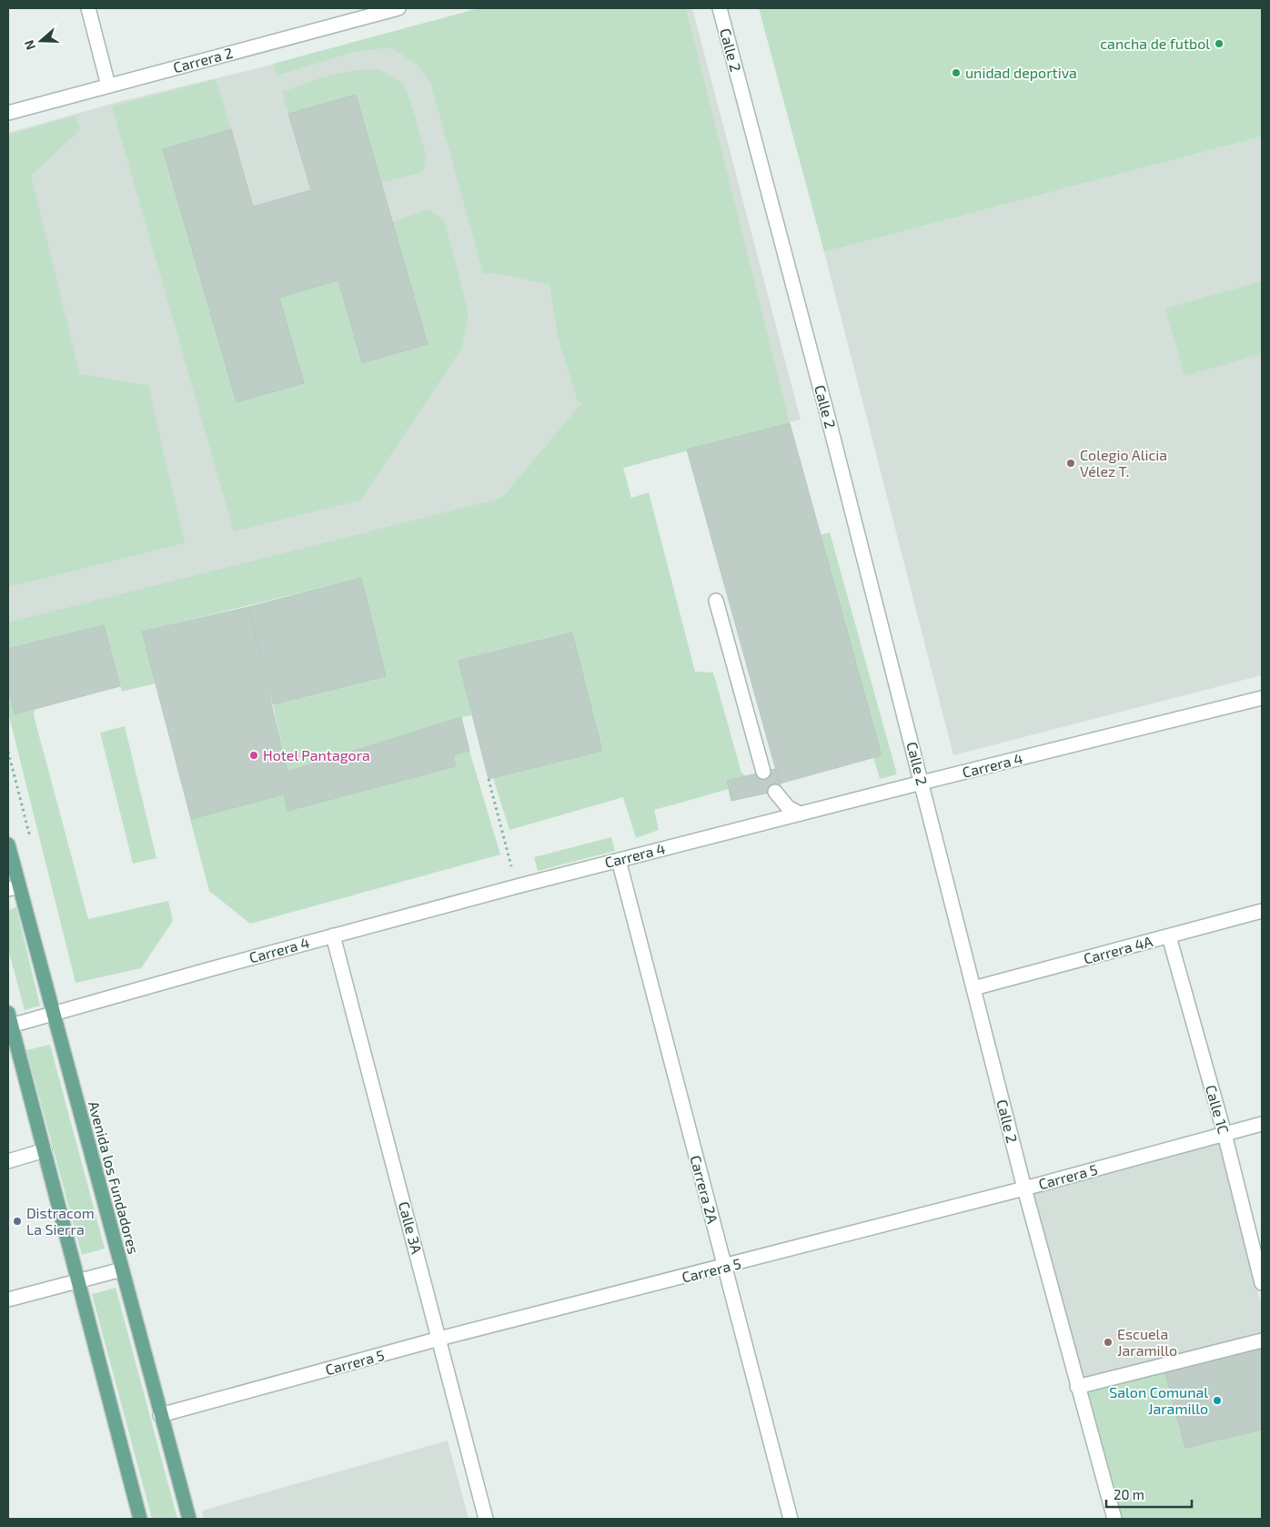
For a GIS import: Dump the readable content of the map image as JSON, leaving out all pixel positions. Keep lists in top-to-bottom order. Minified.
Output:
{"streets":{"main road":["Avenida los Fundadores"],"street":["Calle 2","Carrera 2","Carrera 4","Carrera 4A","Calle 1C","Carrera 5","Carrera 2A","Calle 3A"]},"crossings":[["Calle 2","Carrera 4"],["Calle 2","Carrera 4A"],["Calle 2","Carrera 5"],["Carrera 4","Avenida los Fundadores"],["Carrera 4","Carrera 2A"],["Carrera 4","Calle 3A"],["Carrera 4A","Calle 1C"],["Calle 1C","Carrera 5"],["Carrera 5","Avenida los Fundadores"],["Carrera 5","Carrera 2A"],["Carrera 5","Calle 3A"]],"places":["cancha de futbol","unidad deportiva","Colegio Alicia Vélez T.","Hotel Pantagora","Distracom La Sierra","Escuela Jaramillo","Salon Comunal Jaramillo"],"scale_bar":"20 m","north":"left"}
